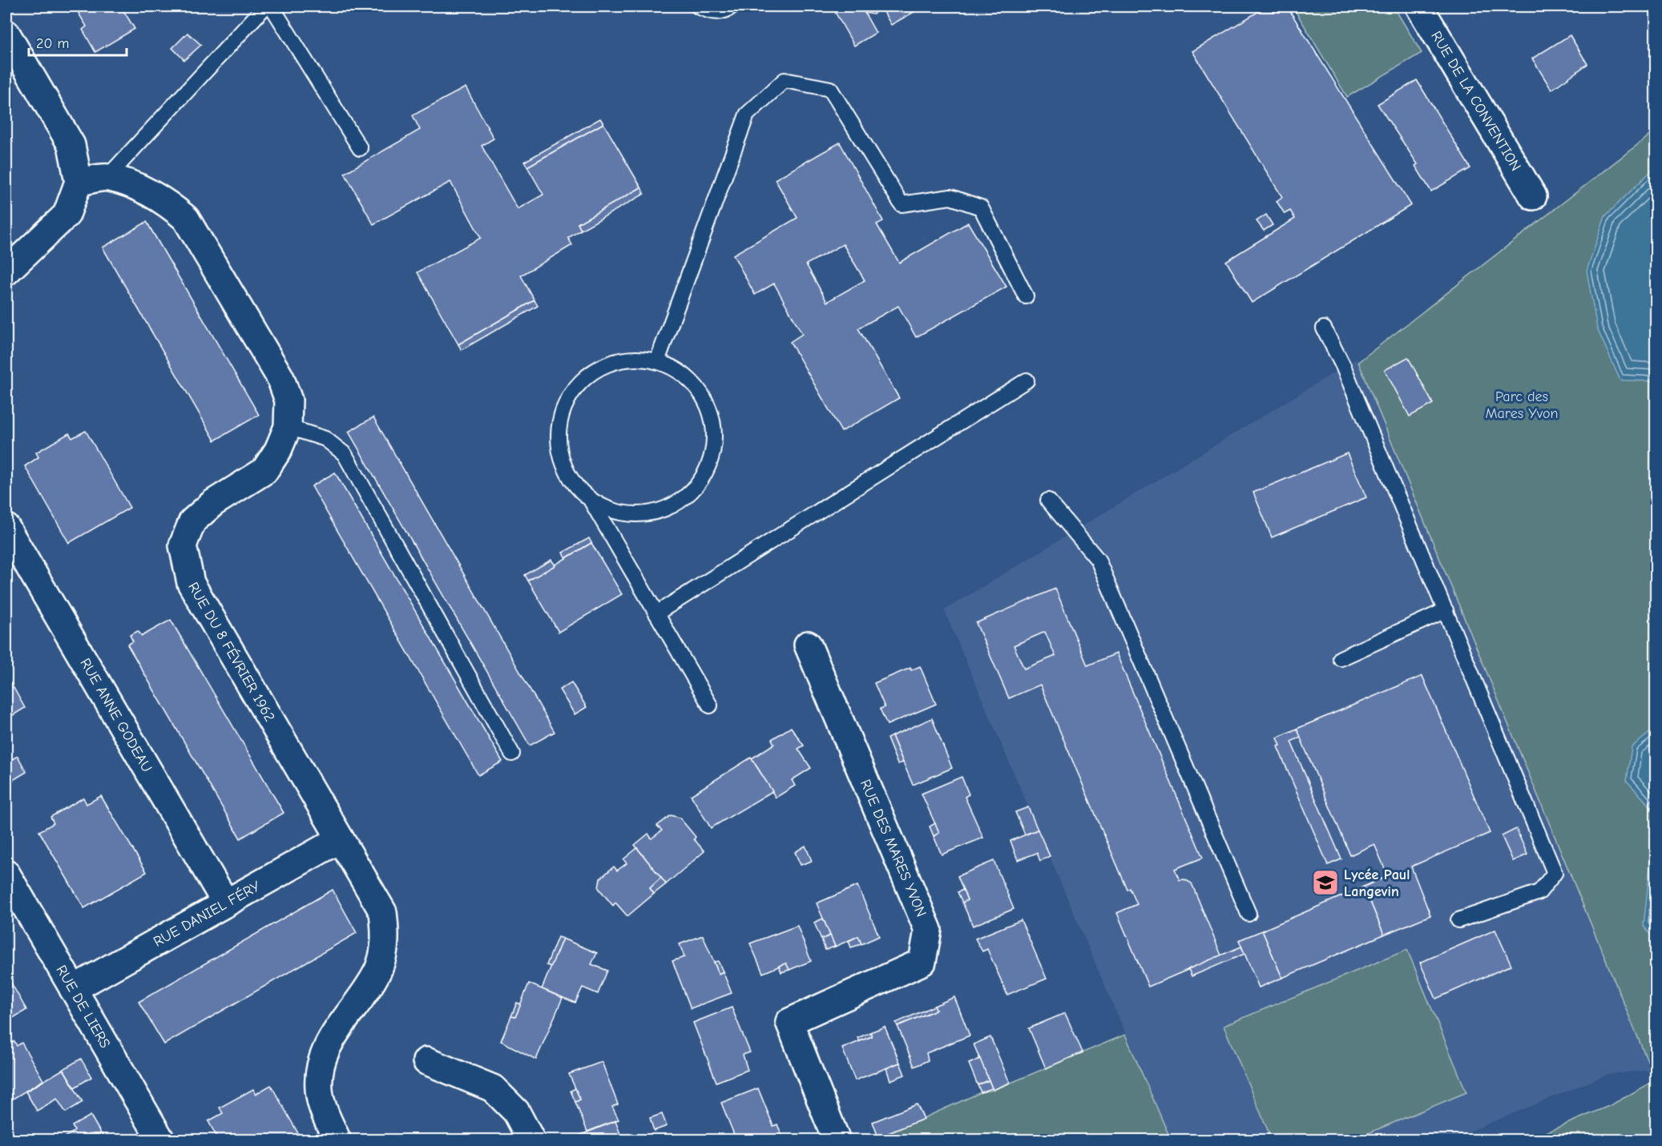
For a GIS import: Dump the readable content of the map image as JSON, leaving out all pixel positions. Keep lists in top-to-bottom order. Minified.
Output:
{"streets":{"street":["RUE DE LA CONVENTION","RUE DU 8 FÉVRIER 1962","RUE ANNE GODEAU","RUE DES MARES YVON","RUE DANIEL FÉRY","RUE DE LIERS"]},"crossings":[["RUE DU 8 FÉVRIER 1962","RUE DANIEL FÉRY"],["RUE ANNE GODEAU","RUE DANIEL FÉRY"],["RUE DANIEL FÉRY","RUE DE LIERS"]],"parks":["Parc des Mares Yvon"],"places":{"school or university":["Lycée Paul Langevin"]},"scale_bar":"20 m"}
